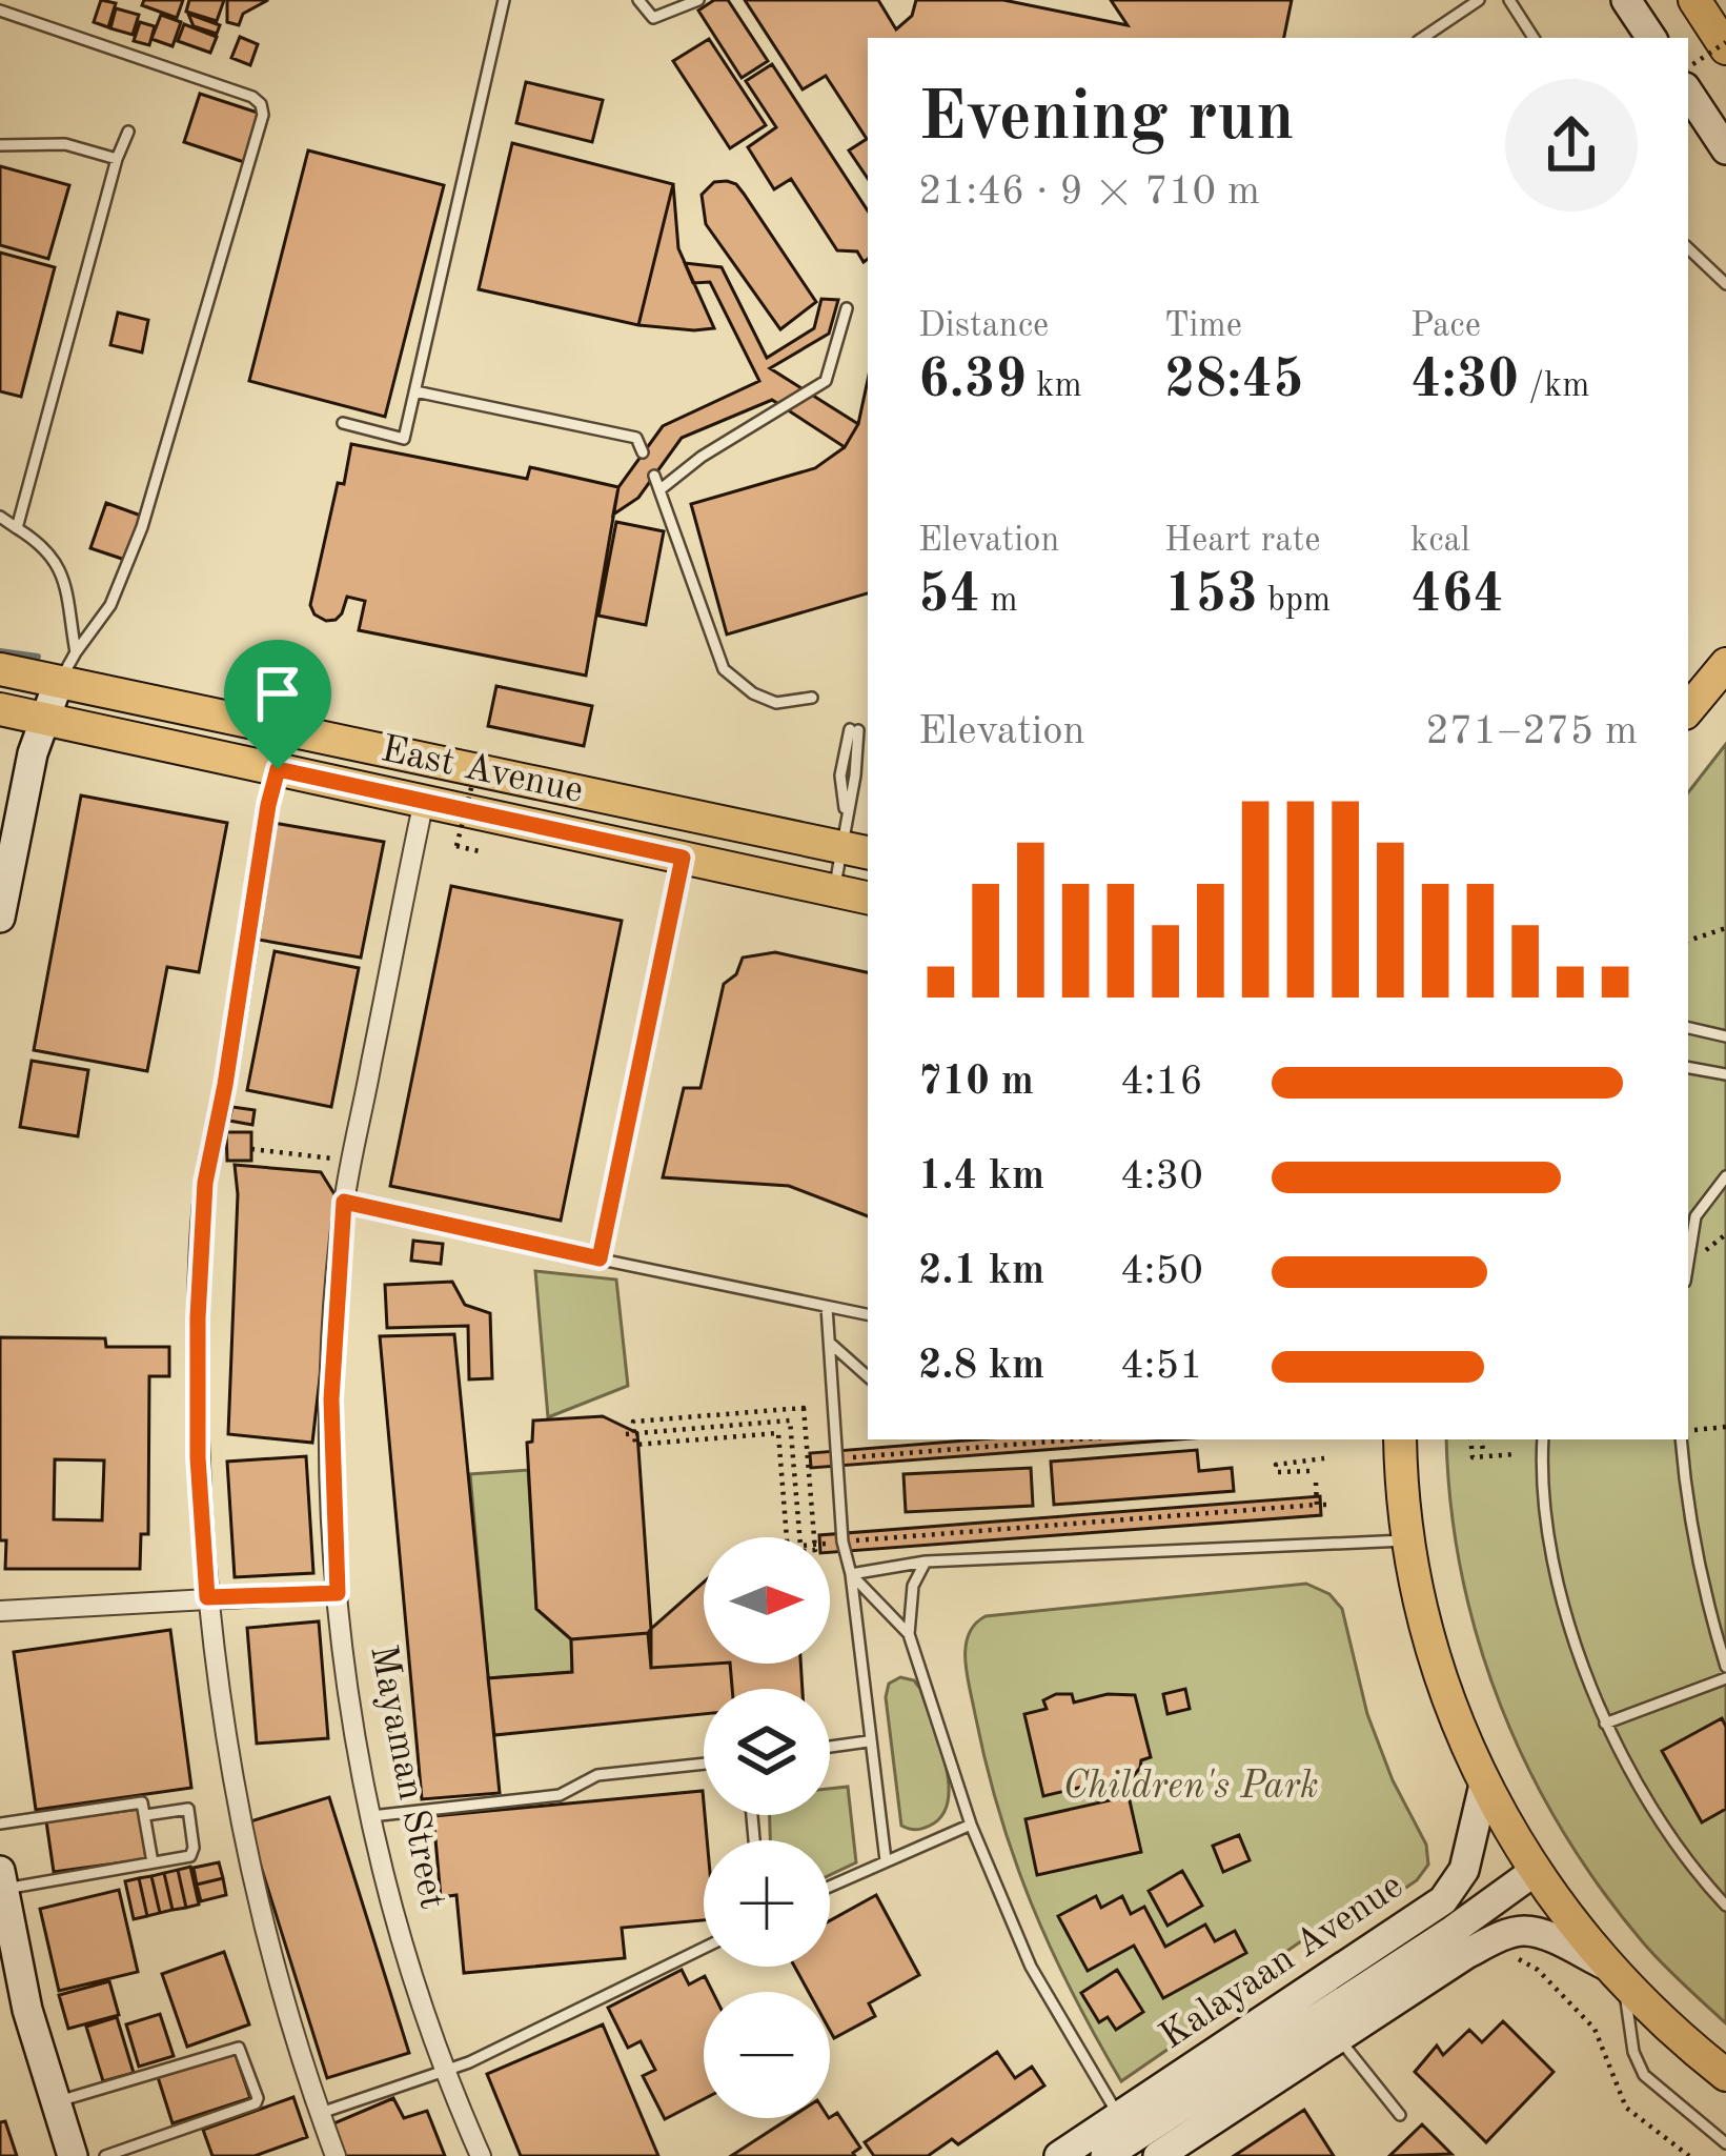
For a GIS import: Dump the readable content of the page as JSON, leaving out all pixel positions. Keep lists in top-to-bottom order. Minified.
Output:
{"streets":{"main road":["East Avenue","Kalayaan Avenue"],"street":["Mayaman Street"]},"crossings":[["East Avenue","Mayaman Street"]],"parks":["Children's Park"],"north":"right","page":{"heading":["Evening run","21:46 · 9 × 710 m"],"stats":[["Distance","6.39 km"],["Time","28:45"],["Pace","4:30 /km"],["Elevation","54 m"],["Heart rate","153 bpm"],["kcal","464"]],"chart":["Elevation","271–275 m"],"list":[{"name":"710 m","note":"4:16"},{"name":"1.4 km","note":"4:30"},{"name":"2.1 km","note":"4:50"},{"name":"2.8 km","note":"4:51"}],"map_buttons":["+","−"]}}
